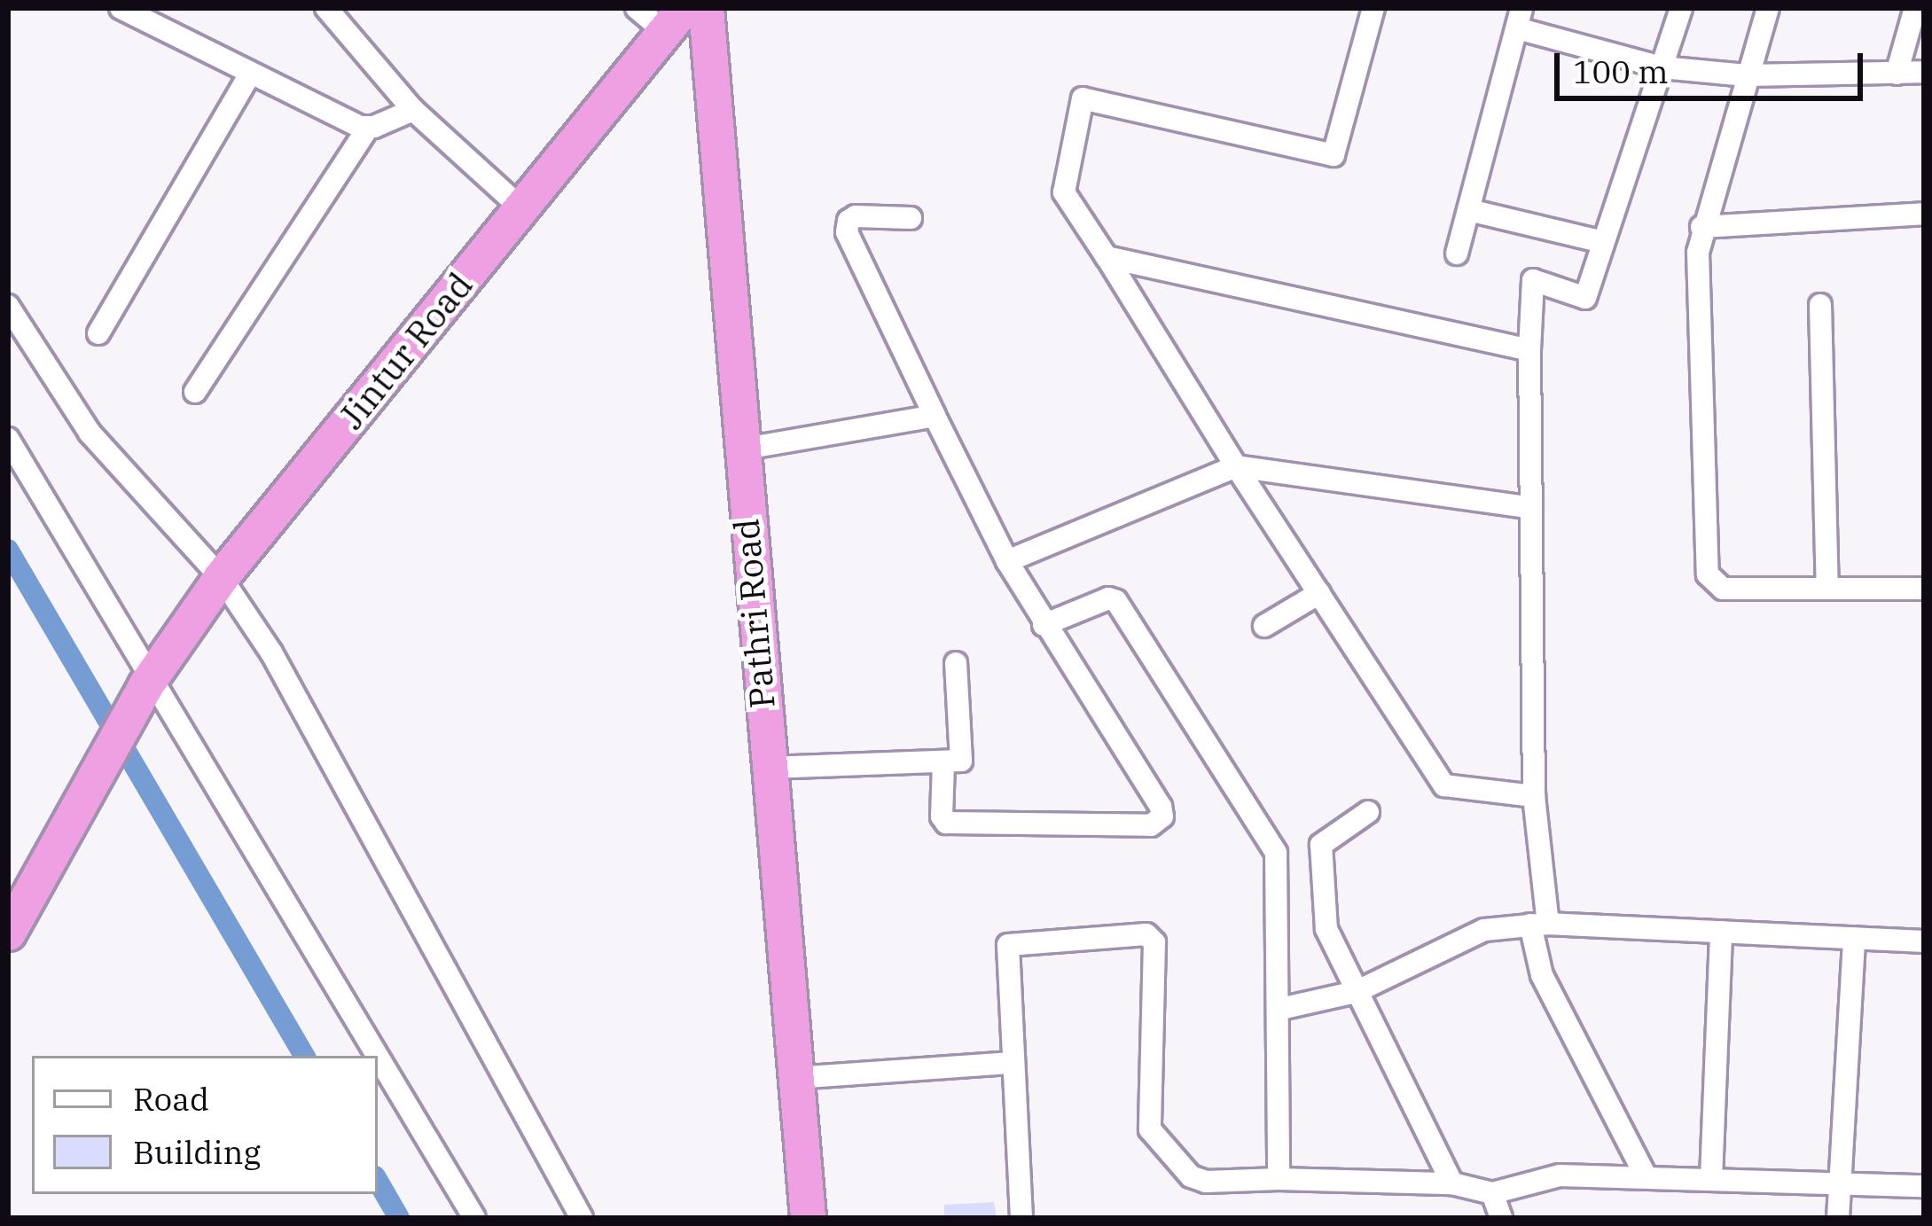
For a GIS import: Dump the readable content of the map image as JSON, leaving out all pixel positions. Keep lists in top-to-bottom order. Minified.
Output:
{"streets":{"highway":["Jintur Road","Pathri Road"]},"crossings":[["Jintur Road","Pathri Road"]],"legend":["Road","Building"],"scale_bar":"100 m"}
